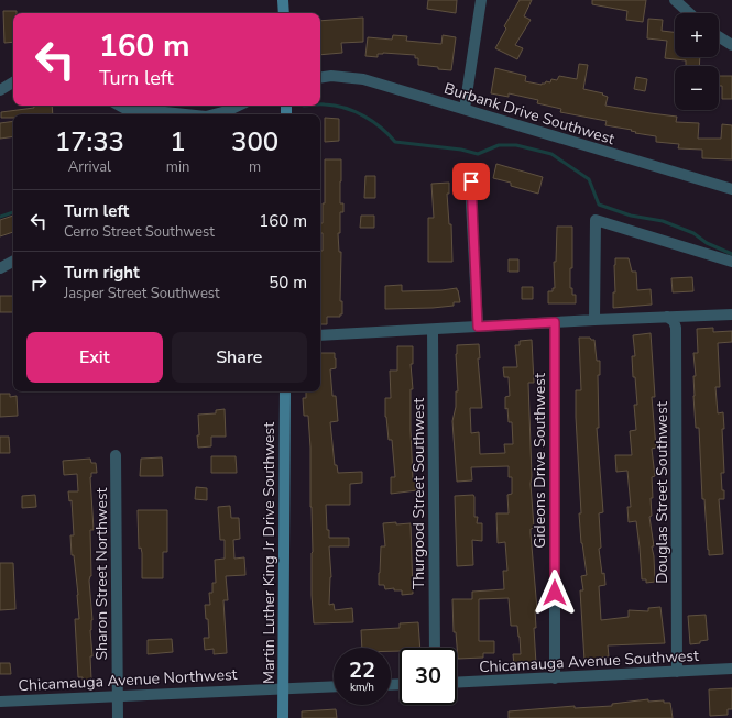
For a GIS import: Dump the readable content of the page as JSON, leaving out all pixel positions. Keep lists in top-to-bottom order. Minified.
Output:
{"streets":{"main road":["Martin Luther King Jr Drive Southwest"],"street":["Burbank Drive Southwest","Gideons Drive Southwest","Douglas Street Southwest","Thurgood Street Southwest","Sharon Street Northwest","Chicamauga Avenue Southwest","Chicamauga Avenue Northwest"]},"crossings":[["Gideons Drive Southwest","Chicamauga Avenue Southwest"],["Douglas Street Southwest","Chicamauga Avenue Southwest"],["Martin Luther King Jr Drive Southwest","Chicamauga Avenue Northwest"],["Sharon Street Northwest","Chicamauga Avenue Northwest"]],"page":{"map_buttons":["+","−"],"turn":["160 m","Turn left"],"eta":["17:33","Arrival","1","min","300","m"],"list":[{"name":"Turn left","note":"Cerro Street Southwest","value":"160 m"},{"name":"Turn right","note":"Jasper Street Southwest","value":"50 m"}],"buttons":["Exit","Share"],"speed":"22 km/h","limit":"30"}}
